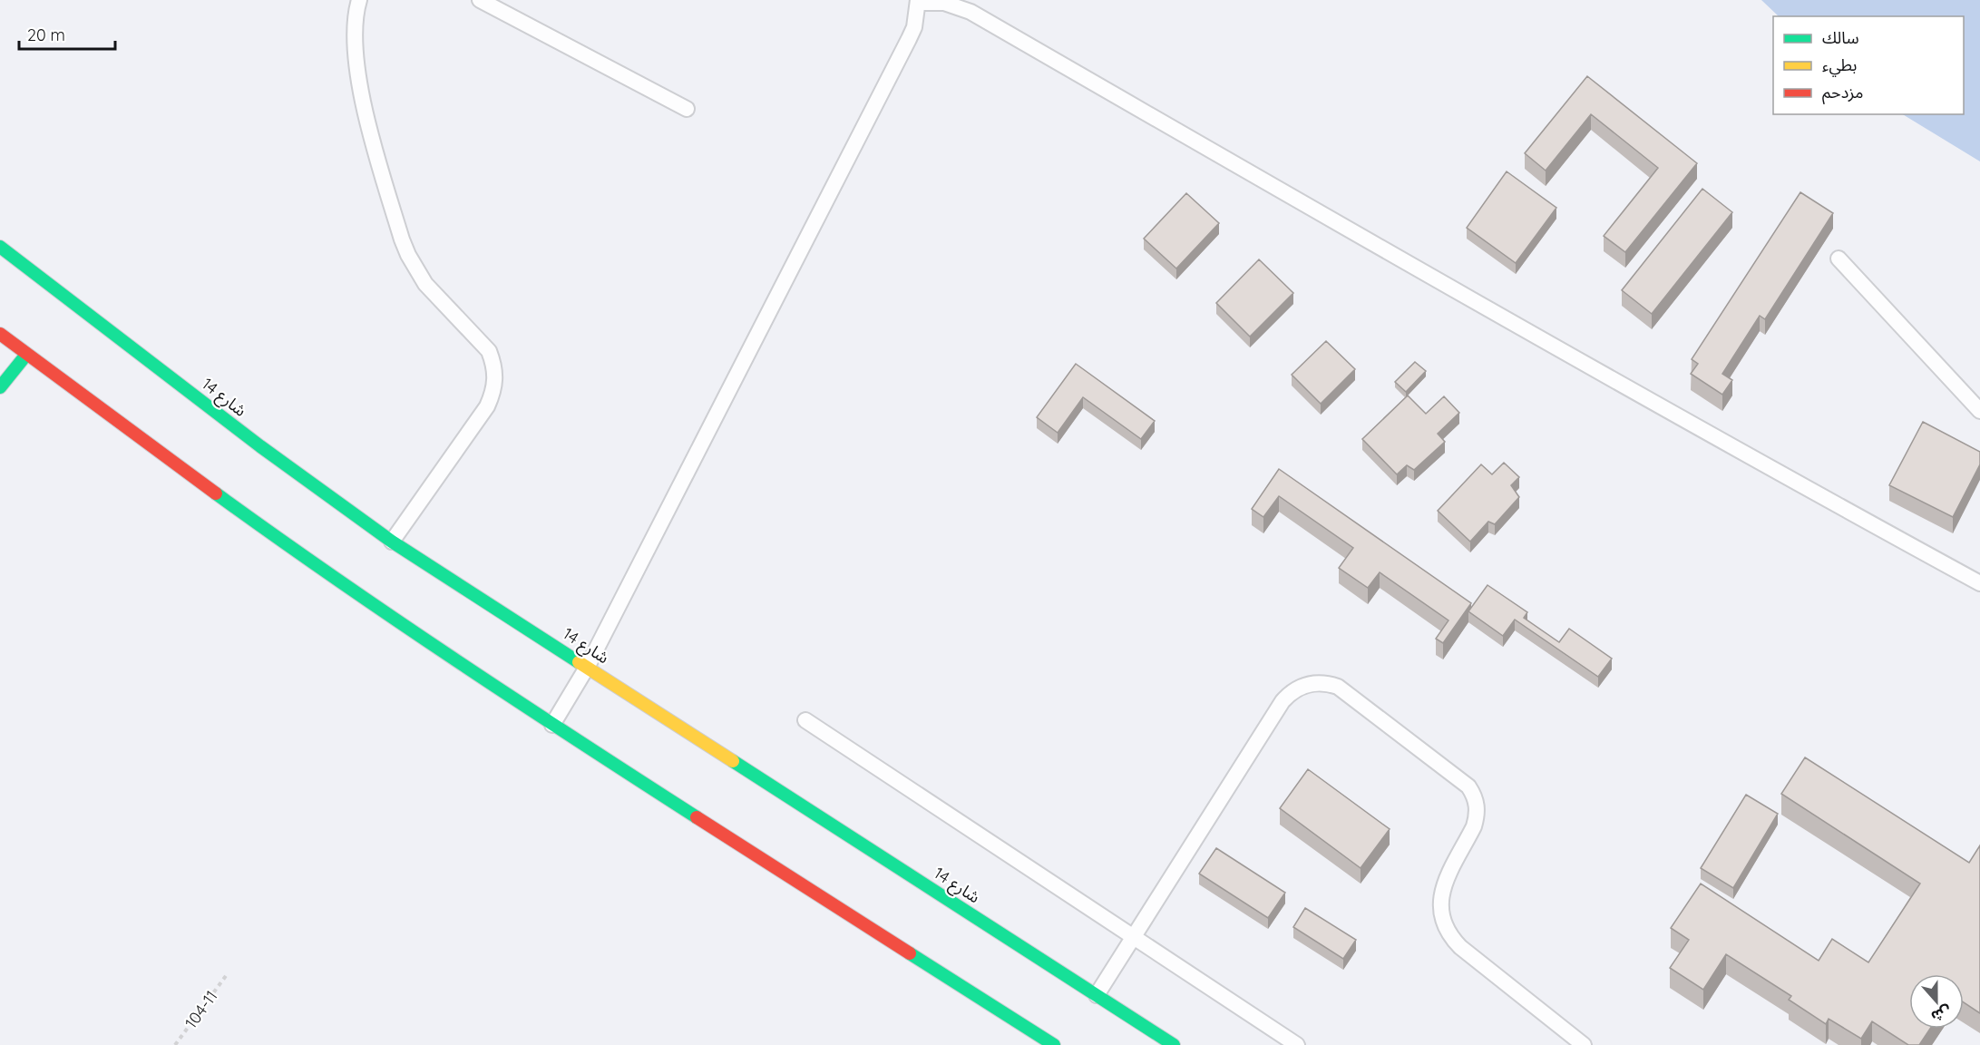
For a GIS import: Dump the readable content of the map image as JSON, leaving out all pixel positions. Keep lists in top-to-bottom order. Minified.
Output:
{"streets":{"street":["شارع 14"],"path":["104-11"]},"legend":["سالك","بطيء","مزدحم"],"scale_bar":"20 m","north":"bottom"}
